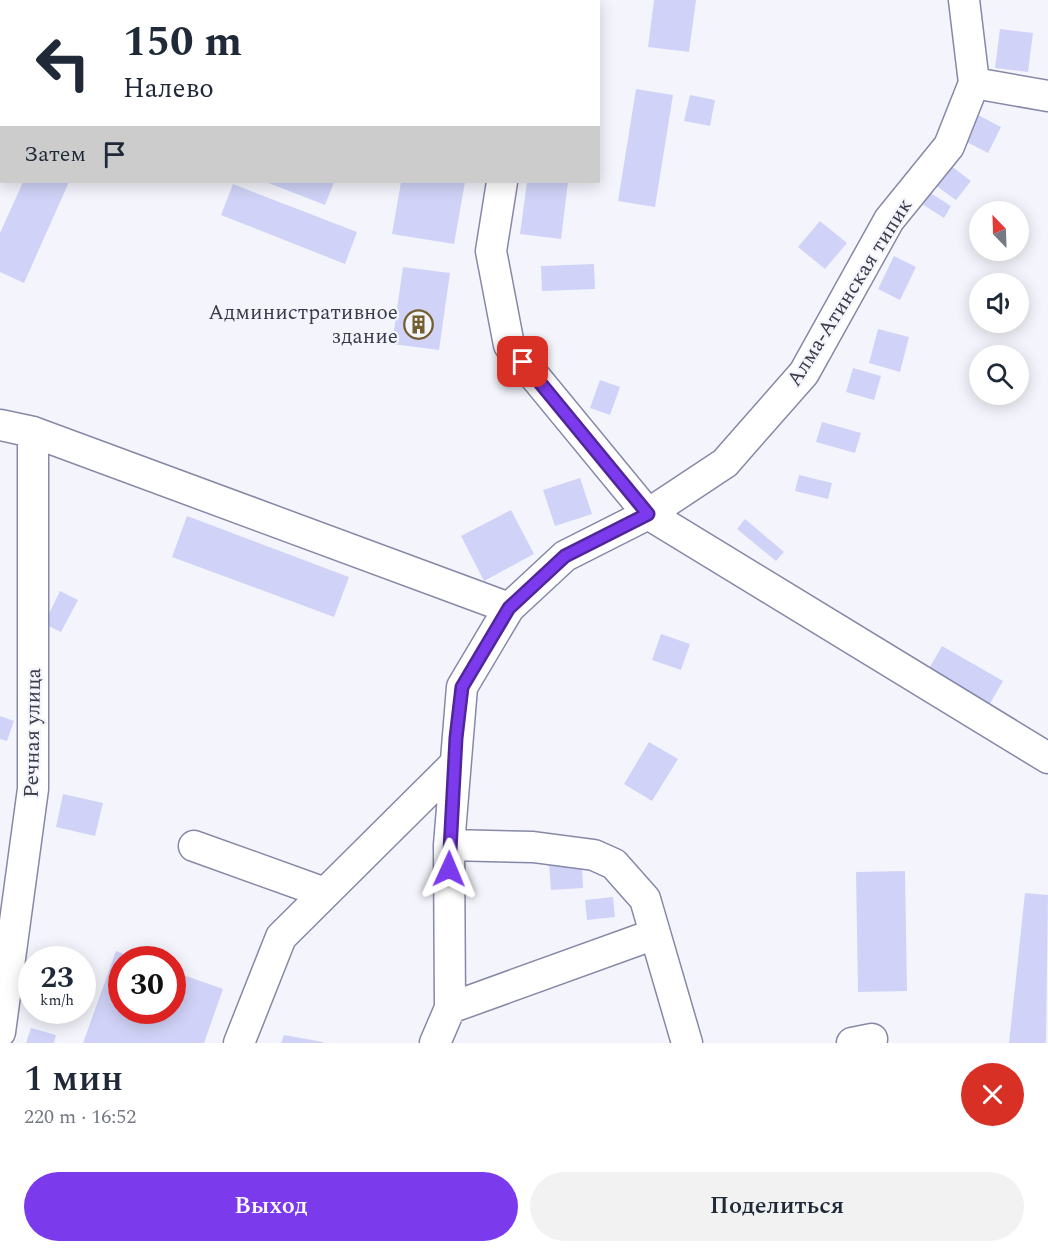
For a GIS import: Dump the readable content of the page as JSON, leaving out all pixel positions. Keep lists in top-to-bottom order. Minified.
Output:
{"streets":{"street":["Алма-Атинская типик","Речная улица"]},"places":{"building":["Административное здание"]},"north":"top left","page":{"turn":["150 m","Налево"],"then":"Затем","speed":"23 km/h","limit":"30","heading":["1 мин","220 m · 16:52"],"buttons":["Выход","Поделиться"]}}
